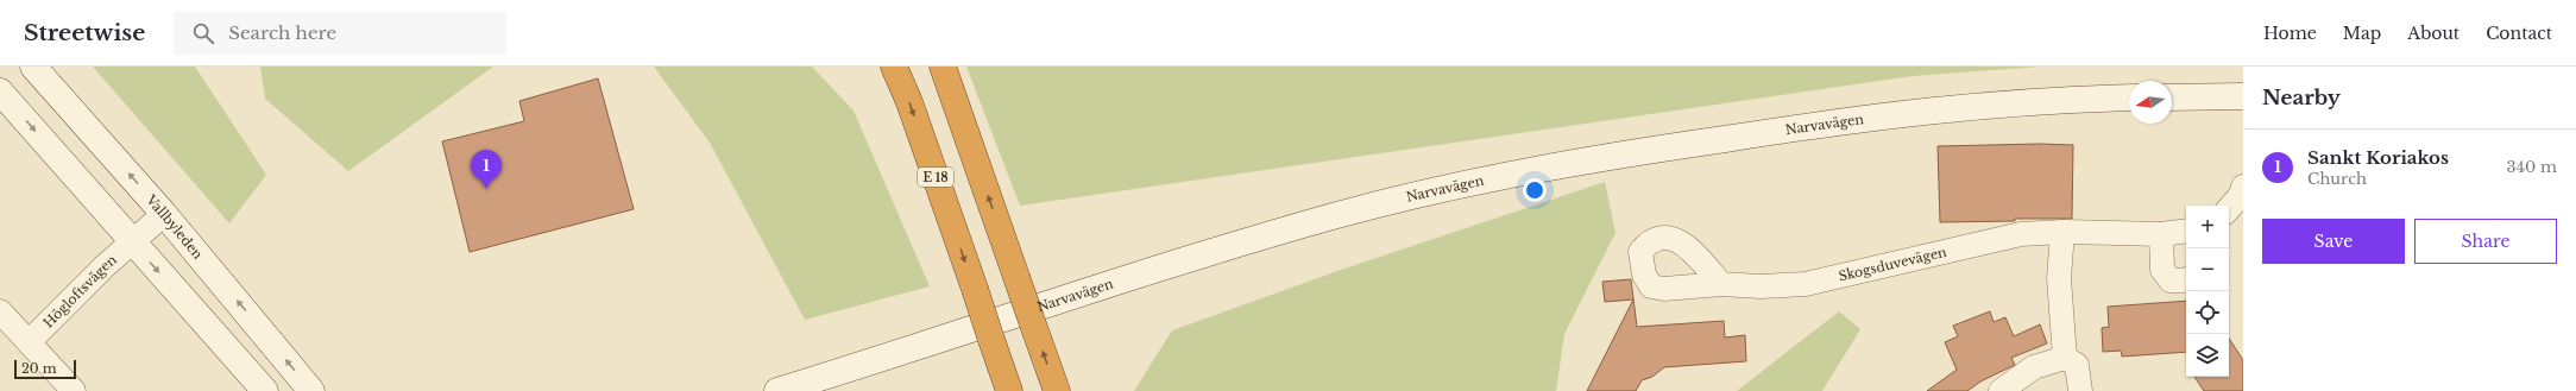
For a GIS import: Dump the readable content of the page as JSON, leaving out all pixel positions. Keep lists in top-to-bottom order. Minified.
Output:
{"streets":{"highway":["E 18"],"main road":["Narvavägen","Vallbyleden"],"street":["Skogsduvevägen","Högloftsvägen"]},"crossings":[["Vallbyleden","Högloftsvägen"]],"scale_bar":"20 m","north":"left","page":{"header":"Streetwise","search":"Search here","nav":["Home","Map","About","Contact"],"heading":"Nearby","list":[{"mark":"1","name":"Sankt Koriakos","note":"Church","value":"340 m"}],"pins":"1","buttons":["Save","Share"],"map_buttons":["+","−"],"scale":"20 m"}}
